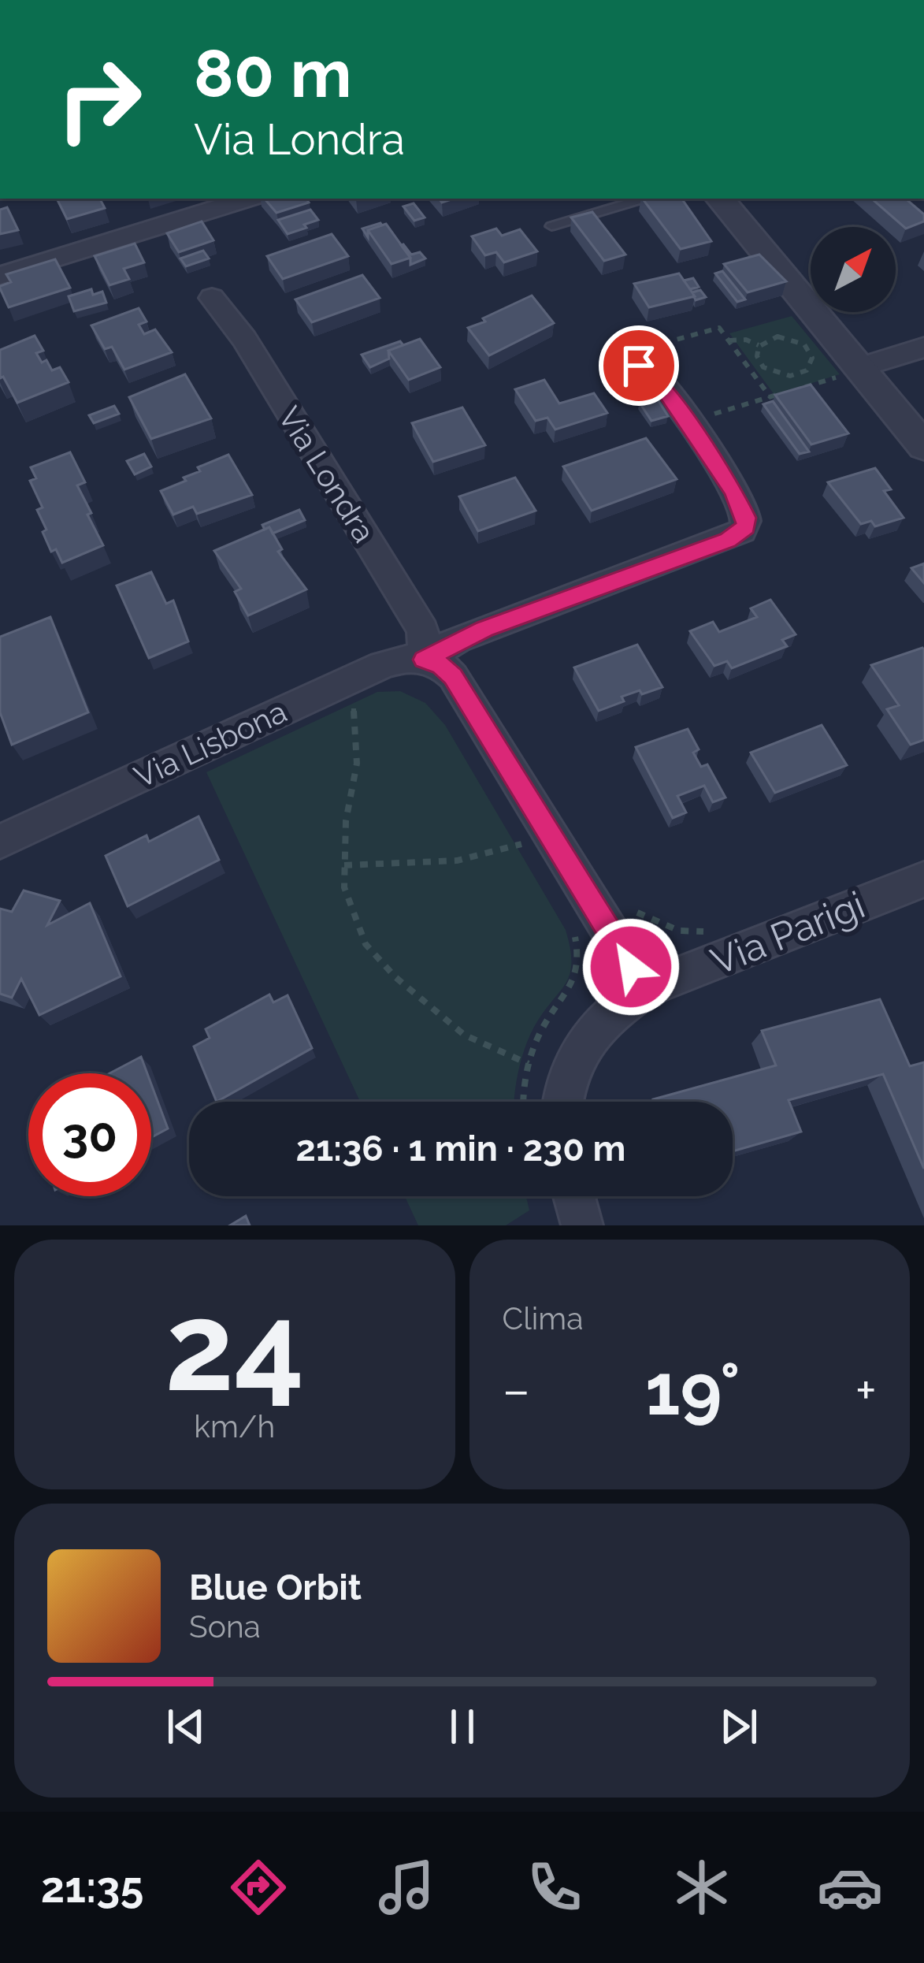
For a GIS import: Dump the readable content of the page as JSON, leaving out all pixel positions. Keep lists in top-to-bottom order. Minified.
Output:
{"streets":{"street":["Via Londra","Via Lisbona","Via Parigi"]},"crossings":[["Via Londra","Via Lisbona"]],"north":"top right","page":{"turn":["80 m","Via Londra"],"limit":"30","trip":"21:36 · 1 min · 230 m","tile":[["24","km/h"],"Clima"],"heat":["−","19°","+"],"song":["Blue Orbit","Sona"],"tabs":"21:35"}}
